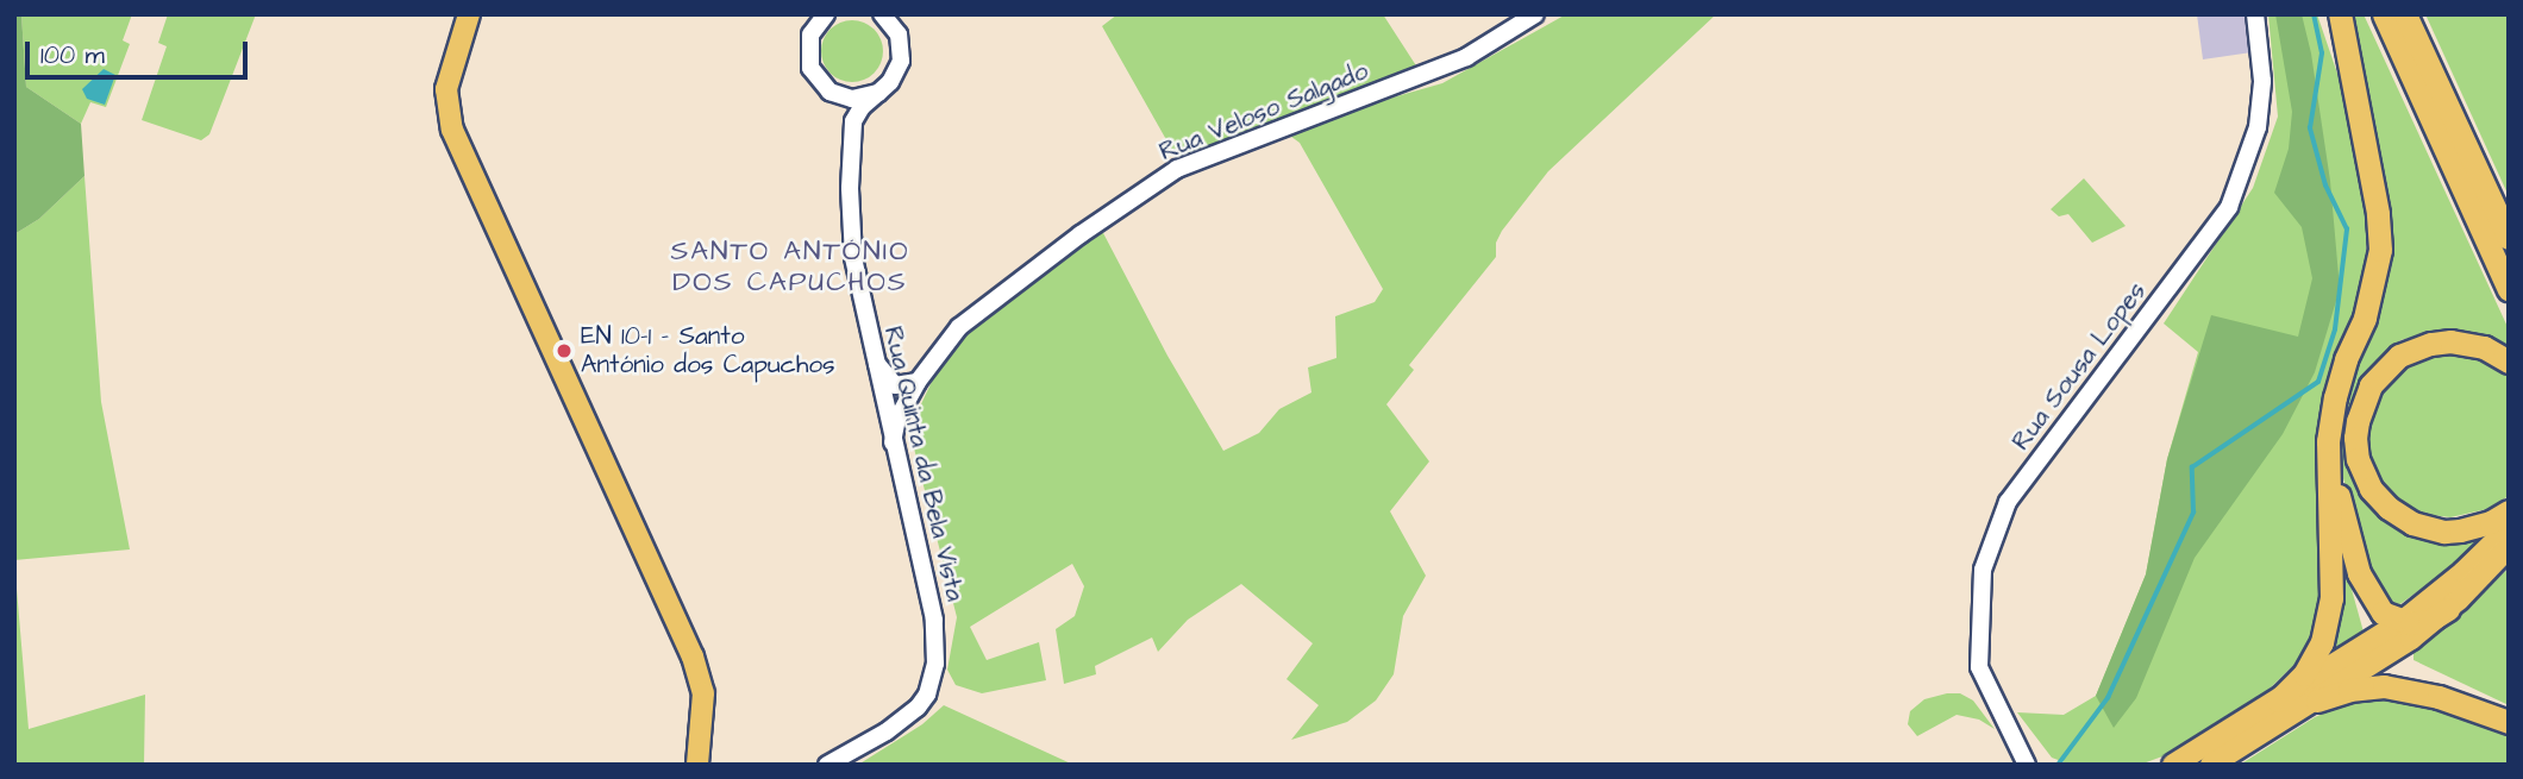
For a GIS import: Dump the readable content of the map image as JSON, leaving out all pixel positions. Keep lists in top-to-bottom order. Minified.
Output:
{"streets":{"street":["Rua Veloso Salgado","Rua Sousa Lopes","Rua Quinta da Bela Vista"]},"crossings":[["Rua Veloso Salgado","Rua Quinta da Bela Vista"]],"districts":["SANTO ANTÓNIO DOS CAPUCHOS"],"places":["EN 10-1 - Santo António dos Capuchos"],"scale_bar":"100 m"}
